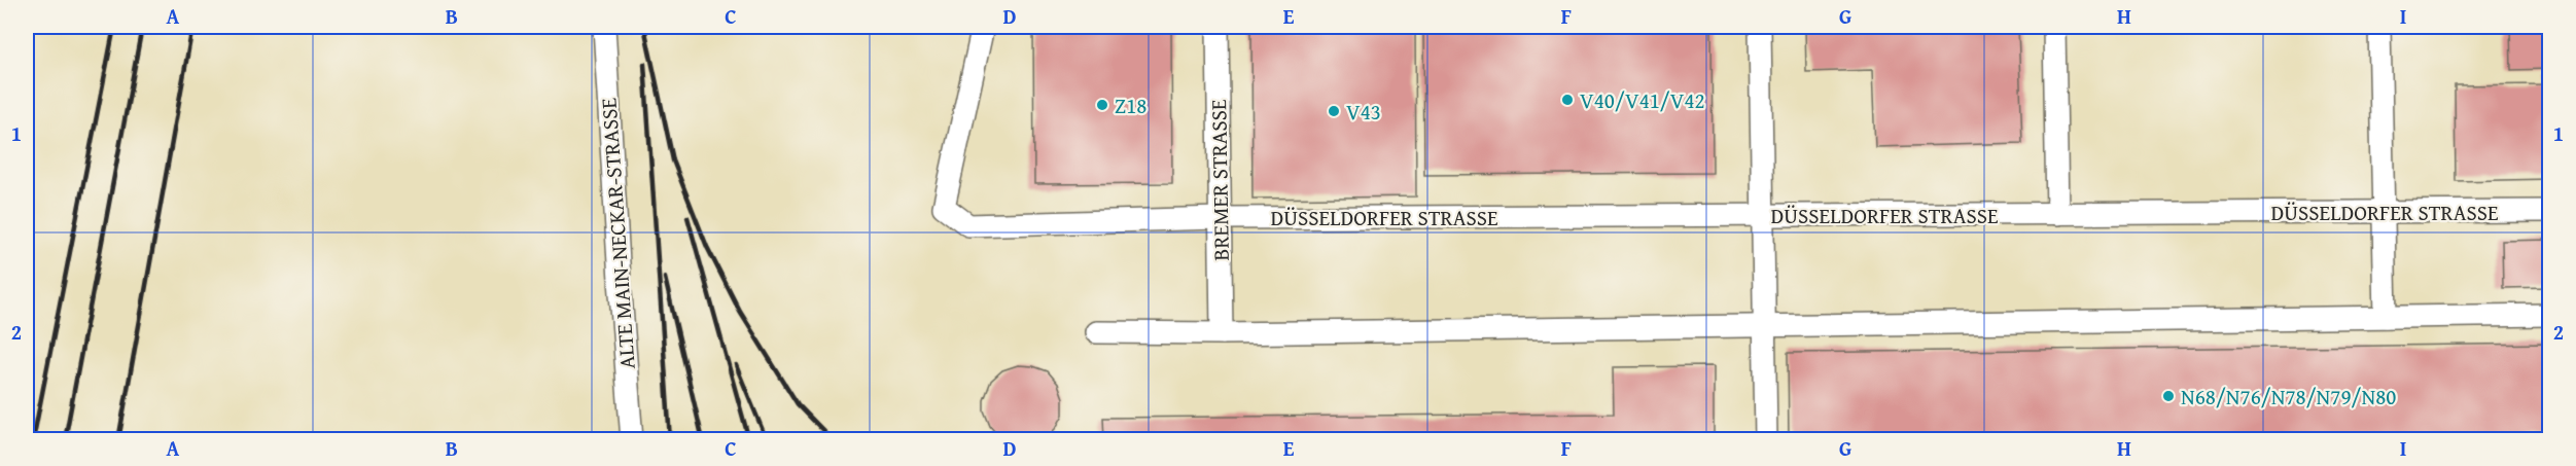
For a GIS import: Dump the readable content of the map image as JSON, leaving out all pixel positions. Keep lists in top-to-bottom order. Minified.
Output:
{"streets":{"lane":["BREMER STRASSE","DÜSSELDORFER STRASSE","ALTE MAIN-NECKAR-STRASSE"]},"crossings":[["BREMER STRASSE","DÜSSELDORFER STRASSE"]],"places":["V40/V41/V42","Z18","V43","N68/N76/N78/N79/N80"],"grid":{"columns":["A","B","C","D","E","F","G","H","I"],"rows":["1","2"]}}
